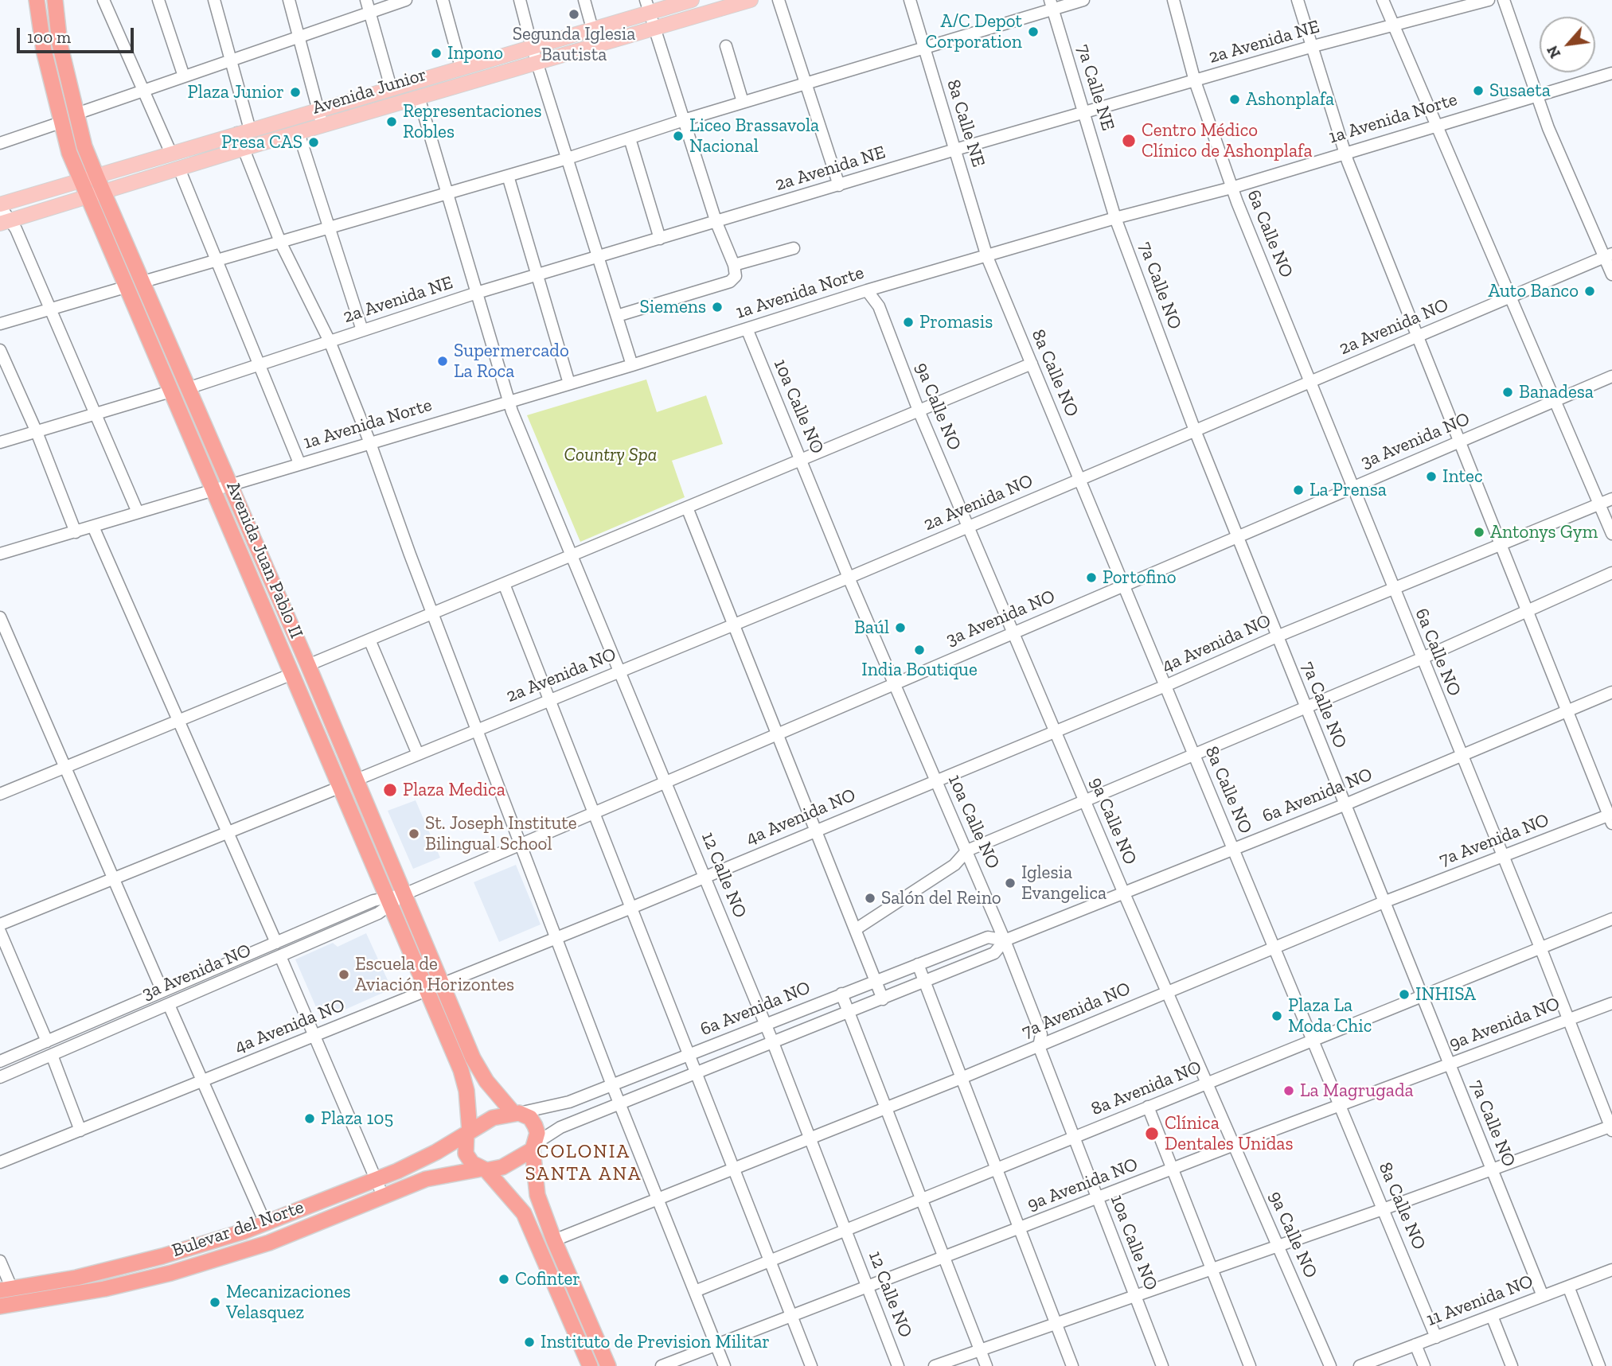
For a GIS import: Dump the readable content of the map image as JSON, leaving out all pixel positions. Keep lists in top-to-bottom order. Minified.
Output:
{"streets":{"highway":["Avenida Juan Pablo II","Bulevar del Norte"],"main road":["Avenida Junior"],"street":["2a Avenida NE","7a Calle NE","1a Avenida Norte","8a Calle NE","6a Calle NO","7a Calle NO","2a Avenida NO","8a Calle NO","10a Calle NO","9a Calle NO","3a Avenida NO","4a Avenida NO","6a Avenida NO","7a Avenida NO","12 Calle NO","9a Avenida NO","8a Avenida NO","11 Avenida NO"]},"crossings":[["2a Avenida NE","7a Calle NE"],["2a Avenida NE","8a Calle NE"],["2a Avenida NE","6a Calle NO"],["2a Avenida NE","Avenida Juan Pablo II"],["2a Avenida NE","12 Calle NO"],["7a Calle NE","1a Avenida Norte"],["7a Calle NE","7a Calle NO"],["Avenida Junior","Avenida Juan Pablo II"],["Avenida Junior","12 Calle NO"],["1a Avenida Norte","8a Calle NE"],["1a Avenida Norte","6a Calle NO"],["1a Avenida Norte","7a Calle NO"],["1a Avenida Norte","8a Calle NO"],["1a Avenida Norte","10a Calle NO"],["1a Avenida Norte","9a Calle NO"],["1a Avenida Norte","Avenida Juan Pablo II"],["1a Avenida Norte","12 Calle NO"],["8a Calle NE","8a Calle NO"],["6a Calle NO","2a Avenida NO"],["6a Calle NO","3a Avenida NO"],["6a Calle NO","4a Avenida NO"],["6a Calle NO","6a Avenida NO"],["6a Calle NO","7a Avenida NO"],["6a Calle NO","9a Avenida NO"],["6a Calle NO","8a Avenida NO"],["7a Calle NO","2a Avenida NO"],["7a Calle NO","3a Avenida NO"],["7a Calle NO","4a Avenida NO"],["7a Calle NO","6a Avenida NO"],["7a Calle NO","7a Avenida NO"],["7a Calle NO","9a Avenida NO"],["7a Calle NO","8a Avenida NO"],["7a Calle NO","11 Avenida NO"],["2a Avenida NO","8a Calle NO"],["2a Avenida NO","10a Calle NO"],["2a Avenida NO","9a Calle NO"],["2a Avenida NO","Avenida Juan Pablo II"],["2a Avenida NO","12 Calle NO"],["8a Calle NO","3a Avenida NO"],["8a Calle NO","4a Avenida NO"],["8a Calle NO","6a Avenida NO"],["8a Calle NO","7a Avenida NO"],["8a Calle NO","9a Avenida NO"],["8a Calle NO","8a Avenida NO"],["8a Calle NO","11 Avenida NO"],["10a Calle NO","3a Avenida NO"],["10a Calle NO","4a Avenida NO"],["10a Calle NO","6a Avenida NO"],["10a Calle NO","7a Avenida NO"],["10a Calle NO","9a Avenida NO"],["10a Calle NO","8a Avenida NO"],["9a Calle NO","3a Avenida NO"],["9a Calle NO","4a Avenida NO"],["9a Calle NO","6a Avenida NO"],["9a Calle NO","7a Avenida NO"],["9a Calle NO","9a Avenida NO"],["9a Calle NO","8a Avenida NO"],["3a Avenida NO","Avenida Juan Pablo II"],["3a Avenida NO","12 Calle NO"],["Avenida Juan Pablo II","4a Avenida NO"],["Avenida Juan Pablo II","6a Avenida NO"],["Avenida Juan Pablo II","Bulevar del Norte"],["4a Avenida NO","12 Calle NO"],["6a Avenida NO","12 Calle NO"],["6a Avenida NO","Bulevar del Norte"],["7a Avenida NO","12 Calle NO"],["12 Calle NO","9a Avenida NO"],["12 Calle NO","8a Avenida NO"]],"districts":["COLONIA SANTA ANA"],"parks":["Country Spa"],"places":["Segunda Iglesia Bautista","A/C Depot Corporation","Inpono","Susaeta","Plaza Junior","Ashonplafa","Representaciones Robles","Liceo Brassavola Nacional","Centro Médico Clínico de Ashonplafa","Presa CAS","Auto Banco","Siemens","Promasis","Supermercado La Roca","Banadesa","Intec","La Prensa","Antonys Gym","Portofino","Baúl","India Boutique","Plaza Medica","St. Joseph Institute Bilingual School","Iglesia Evangelica","Salón del Reino","Escuela de Aviación Horizontes","INHISA","Plaza La Moda Chic","La Magrugada","Plaza 105","Clínica Dentales Unidas","Cofinter","Mecanizaciones Velasquez","Instituto de Prevision Militar"],"scale_bar":"100 m","north":"bottom left"}
